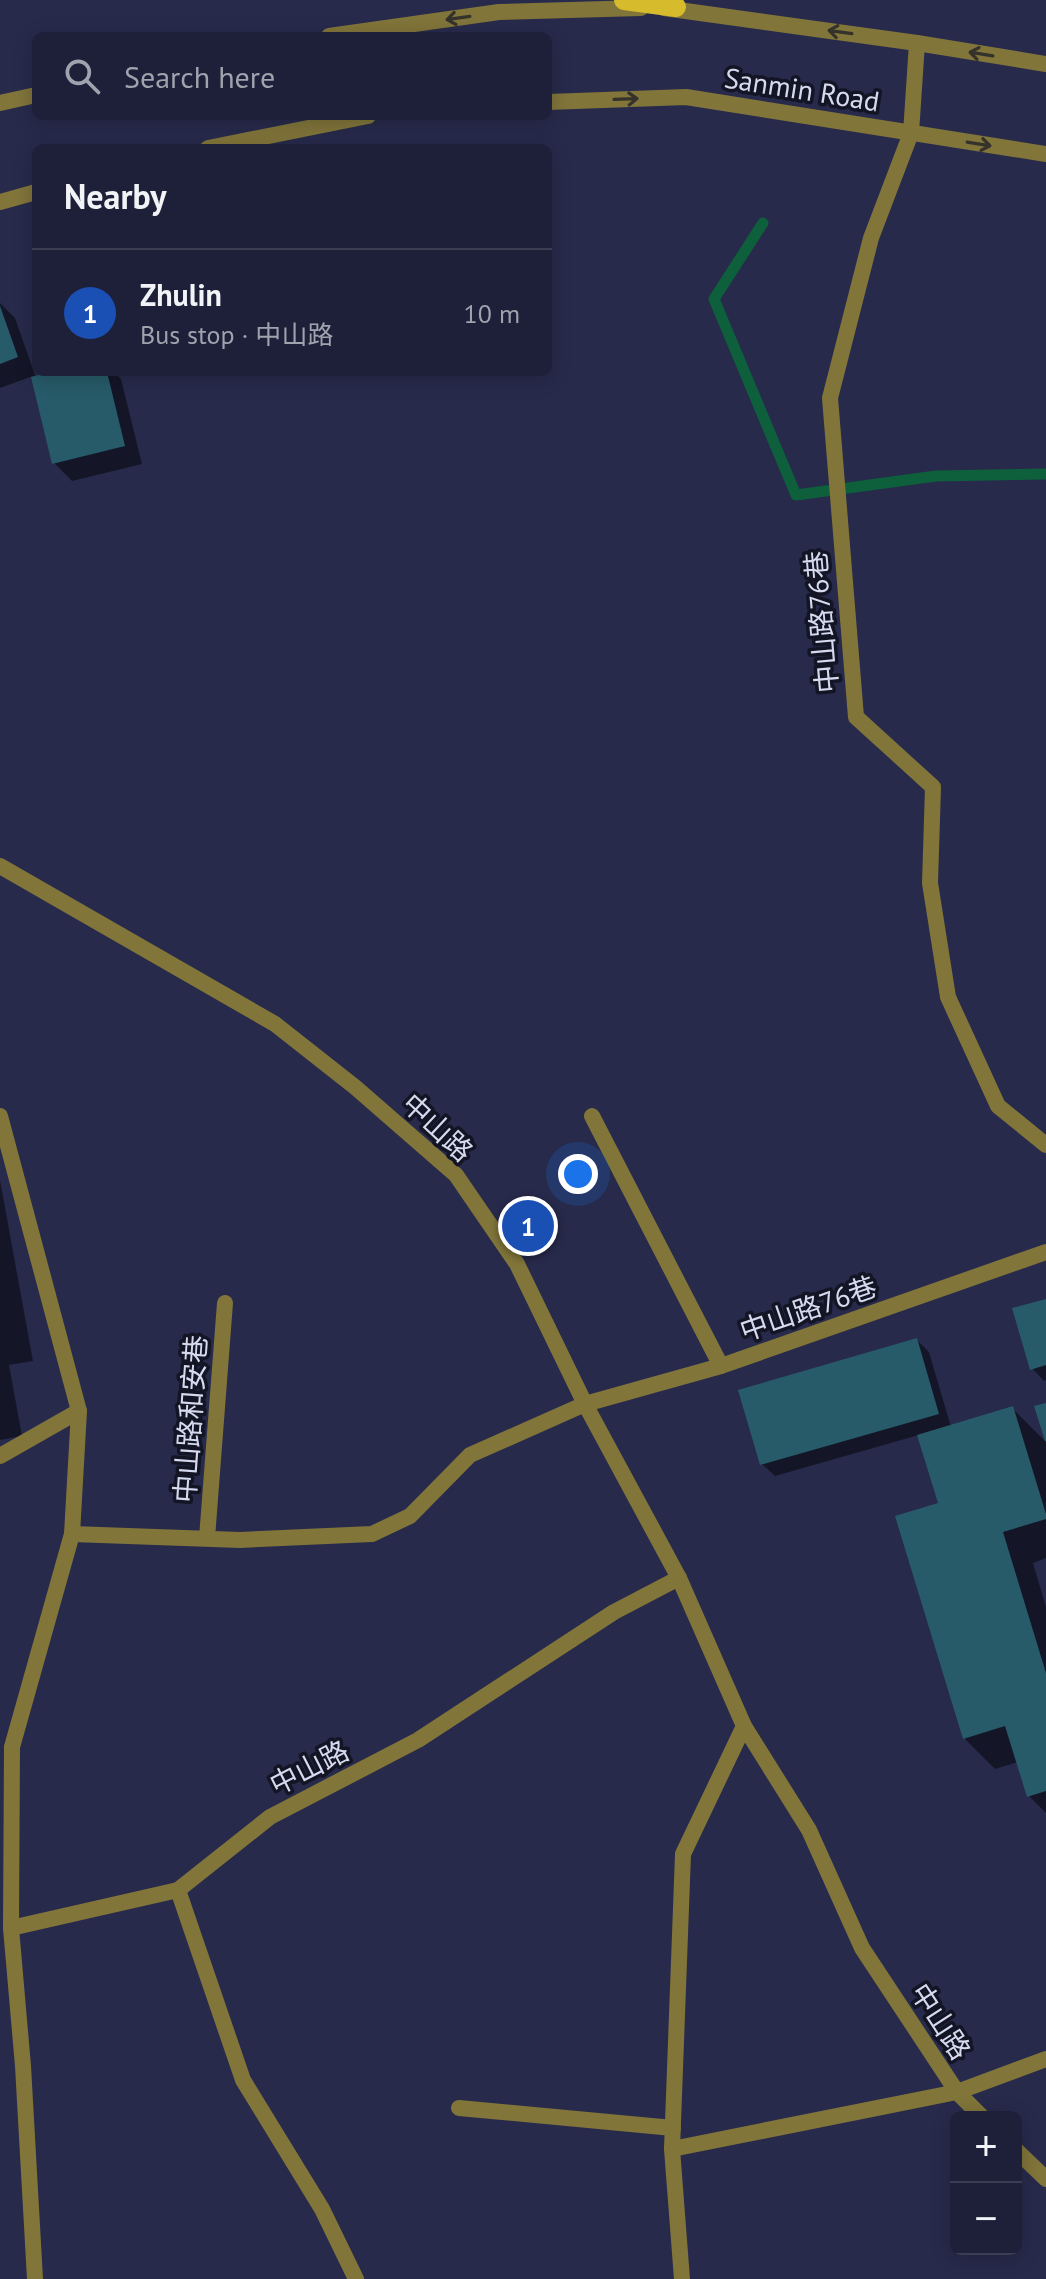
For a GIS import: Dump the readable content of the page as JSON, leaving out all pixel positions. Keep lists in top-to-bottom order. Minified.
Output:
{"streets":{"street":["Sanmin Road","中山路76巷","中山路","中山路和安巷"]},"crossings":[["Sanmin Road","中山路76巷"],["中山路76巷","中山路"],["中山路76巷","中山路和安巷"],["中山路","中山路和安巷"]],"page":{"search":"Search here","heading":"Nearby","list":[{"mark":"1","name":"Zhulin","note":"Bus stop · 中山路","value":"10 m"}],"pins":"1","map_buttons":["+","−"]}}
